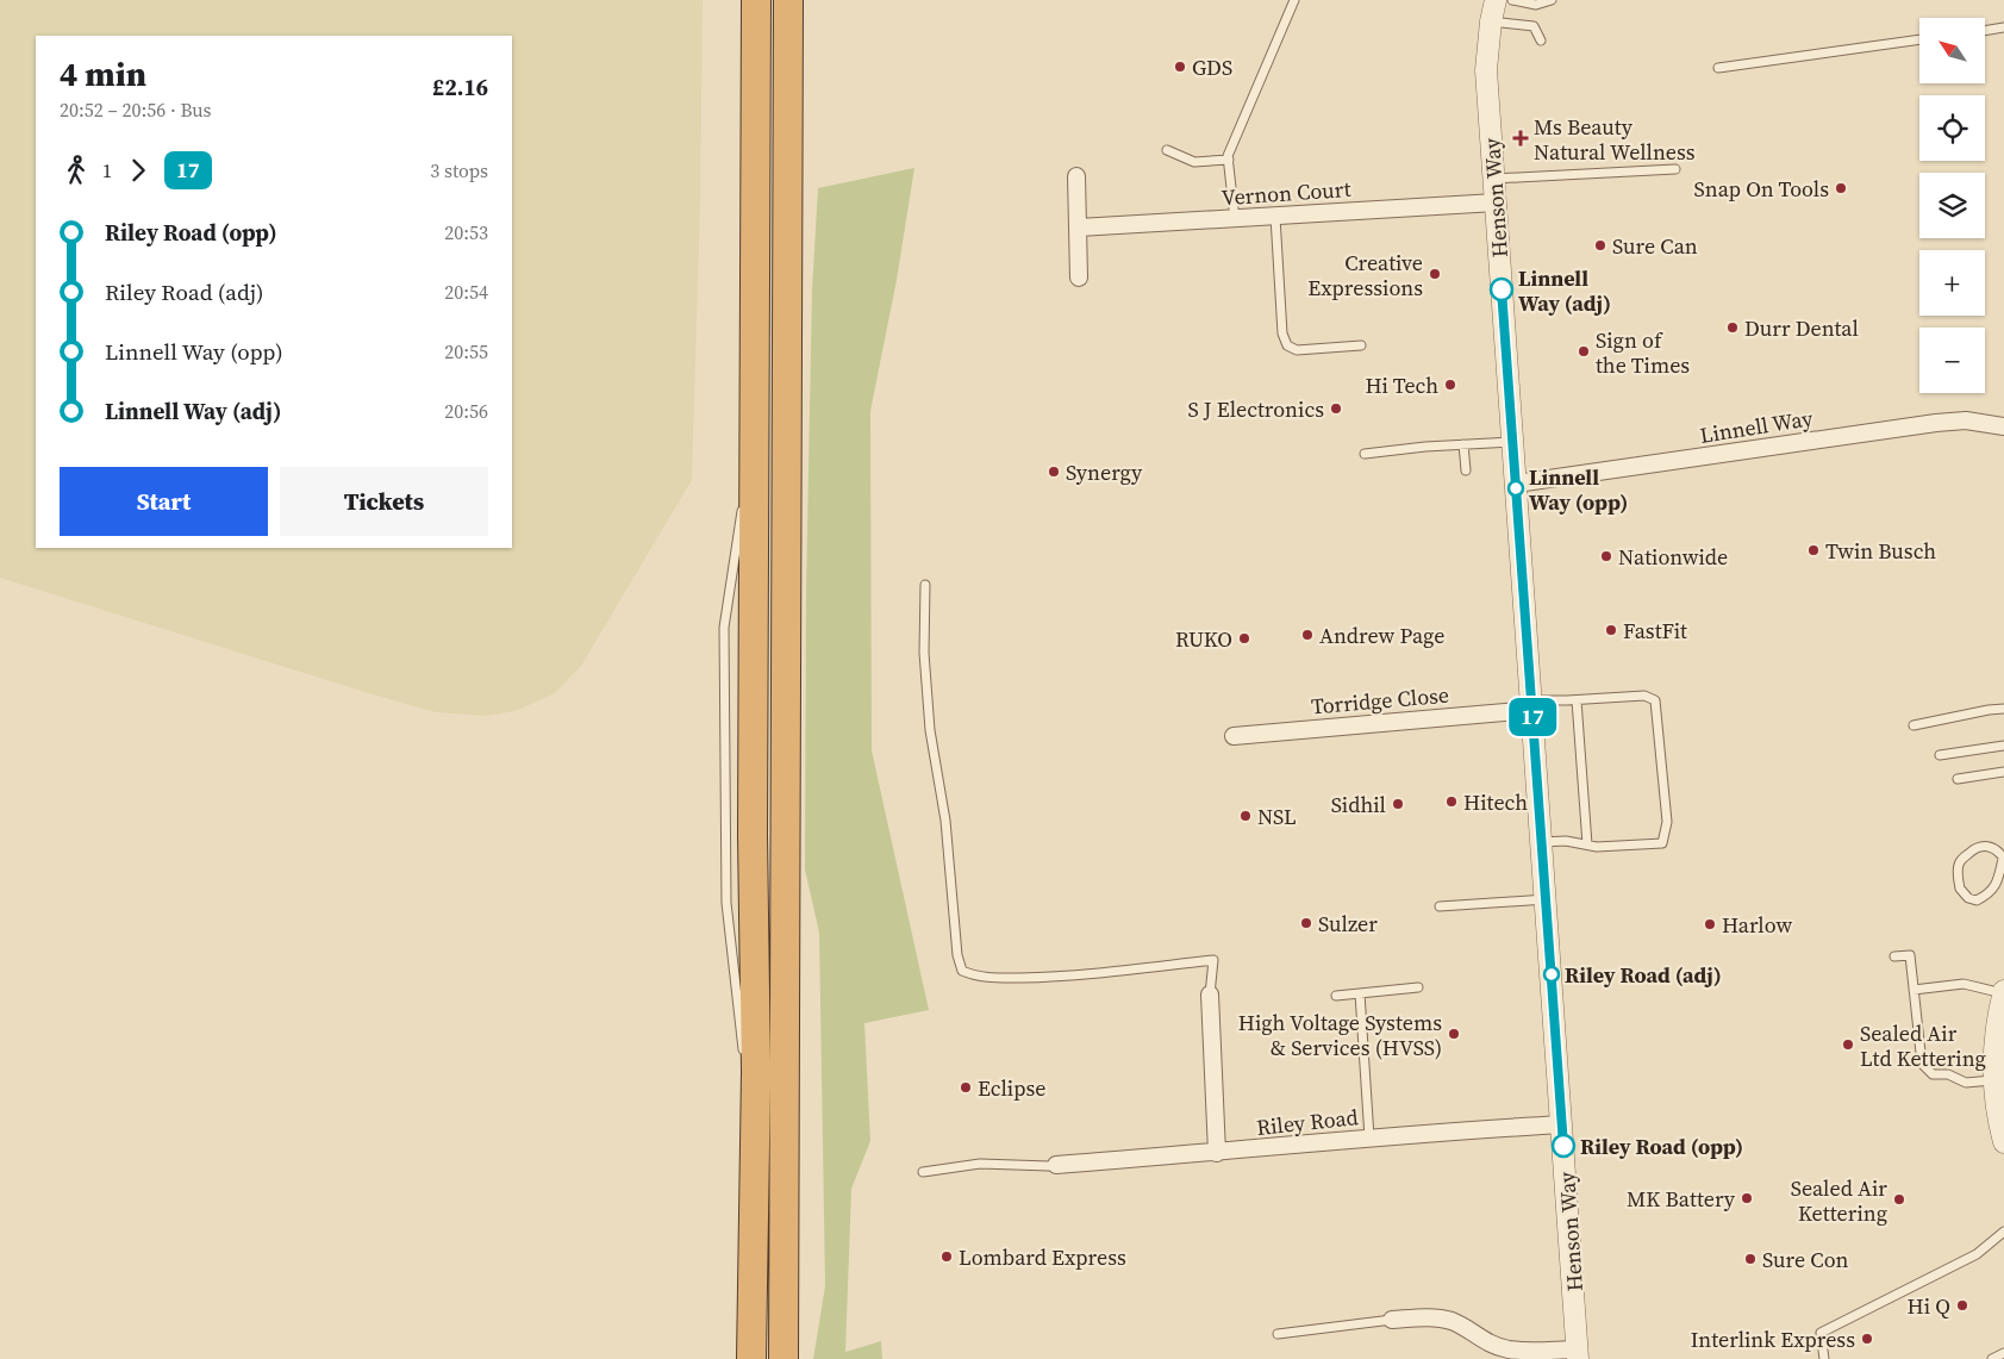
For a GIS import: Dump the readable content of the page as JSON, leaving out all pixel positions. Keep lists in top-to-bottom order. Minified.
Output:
{"streets":{"street":["Vernon Court","Henson Way","Linnell Way","Torridge Close","Riley Road"]},"crossings":[["Vernon Court","Henson Way"],["Henson Way","Linnell Way"],["Henson Way","Torridge Close"],["Henson Way","Riley Road"]],"places":{"other":["GDS","Snap On Tools","Sure Can","Creative Expressions","Linnell Way (adj)","Durr Dental","Sign of the Times","Hi Tech","S J Electronics","Synergy","Linnell Way (opp)","Twin Busch","Nationwide","FastFit","Andrew Page","RUKO","Hitech","Sidhil","NSL","Sulzer","Harlow","Riley Road (adj)","High Voltage Systems & Services (HVSS)","Sealed Air Ltd Kettering","Eclipse","Riley Road (opp)","MK Battery","Sealed Air Kettering","Lombard Express","Sure Con","Hi Q","Interlink Express"],"health":["Ms Beauty Natural Wellness"]},"lines":["bus line 17"],"north":"top left","page":{"on_map":"17","map_buttons":["+","−"],"heading":["4 min","20:52 – 20:56 · Bus","£2.16"],"legs":["1","17","3 stops"],"list":[{"name":"Riley Road (opp)","value":"20:53"},{"name":"Riley Road (adj)","value":"20:54"},{"name":"Linnell Way (opp)","value":"20:55"},{"name":"Linnell Way (adj)","value":"20:56"}],"buttons":["Start","Tickets"]}}
